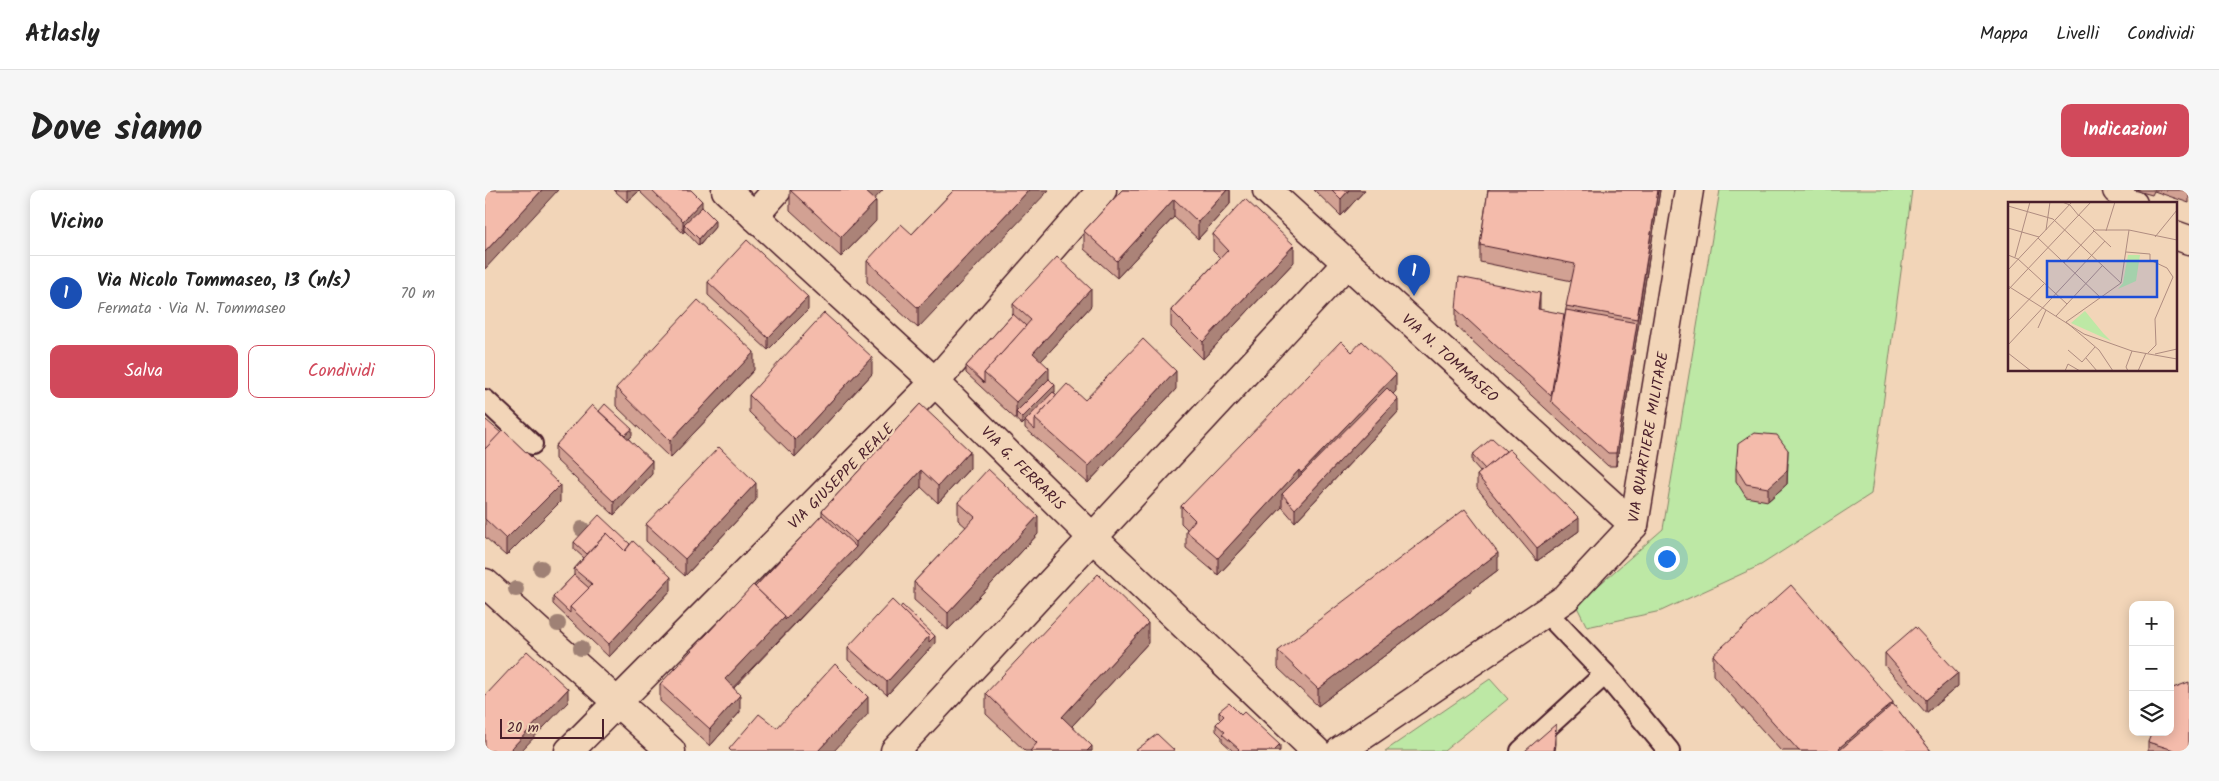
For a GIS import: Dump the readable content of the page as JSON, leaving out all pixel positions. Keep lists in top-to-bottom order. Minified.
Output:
{"streets":{"street":["VIA N. TOMMASEO","VIA QUARTIERE MILITARE","VIA G. FERRARIS","VIA GIUSEPPE REALE"]},"crossings":[["VIA N. TOMMASEO","VIA QUARTIERE MILITARE"],["VIA G. FERRARIS","VIA GIUSEPPE REALE"]],"scale_bar":"20 m","page":{"header":"Atlasly","nav":["Mappa","Livelli","Condividi"],"title":"Dove siamo","buttons":["Indicazioni",["Salva","Condividi"]],"heading":"Vicino","list":[{"mark":"1","name":"Via Nicolo Tommaseo, 13 (n/s)","note":"Fermata · Via N. Tommaseo","value":"70 m"}],"pins":"1","map_buttons":["+","−"],"scale":"20 m"}}
